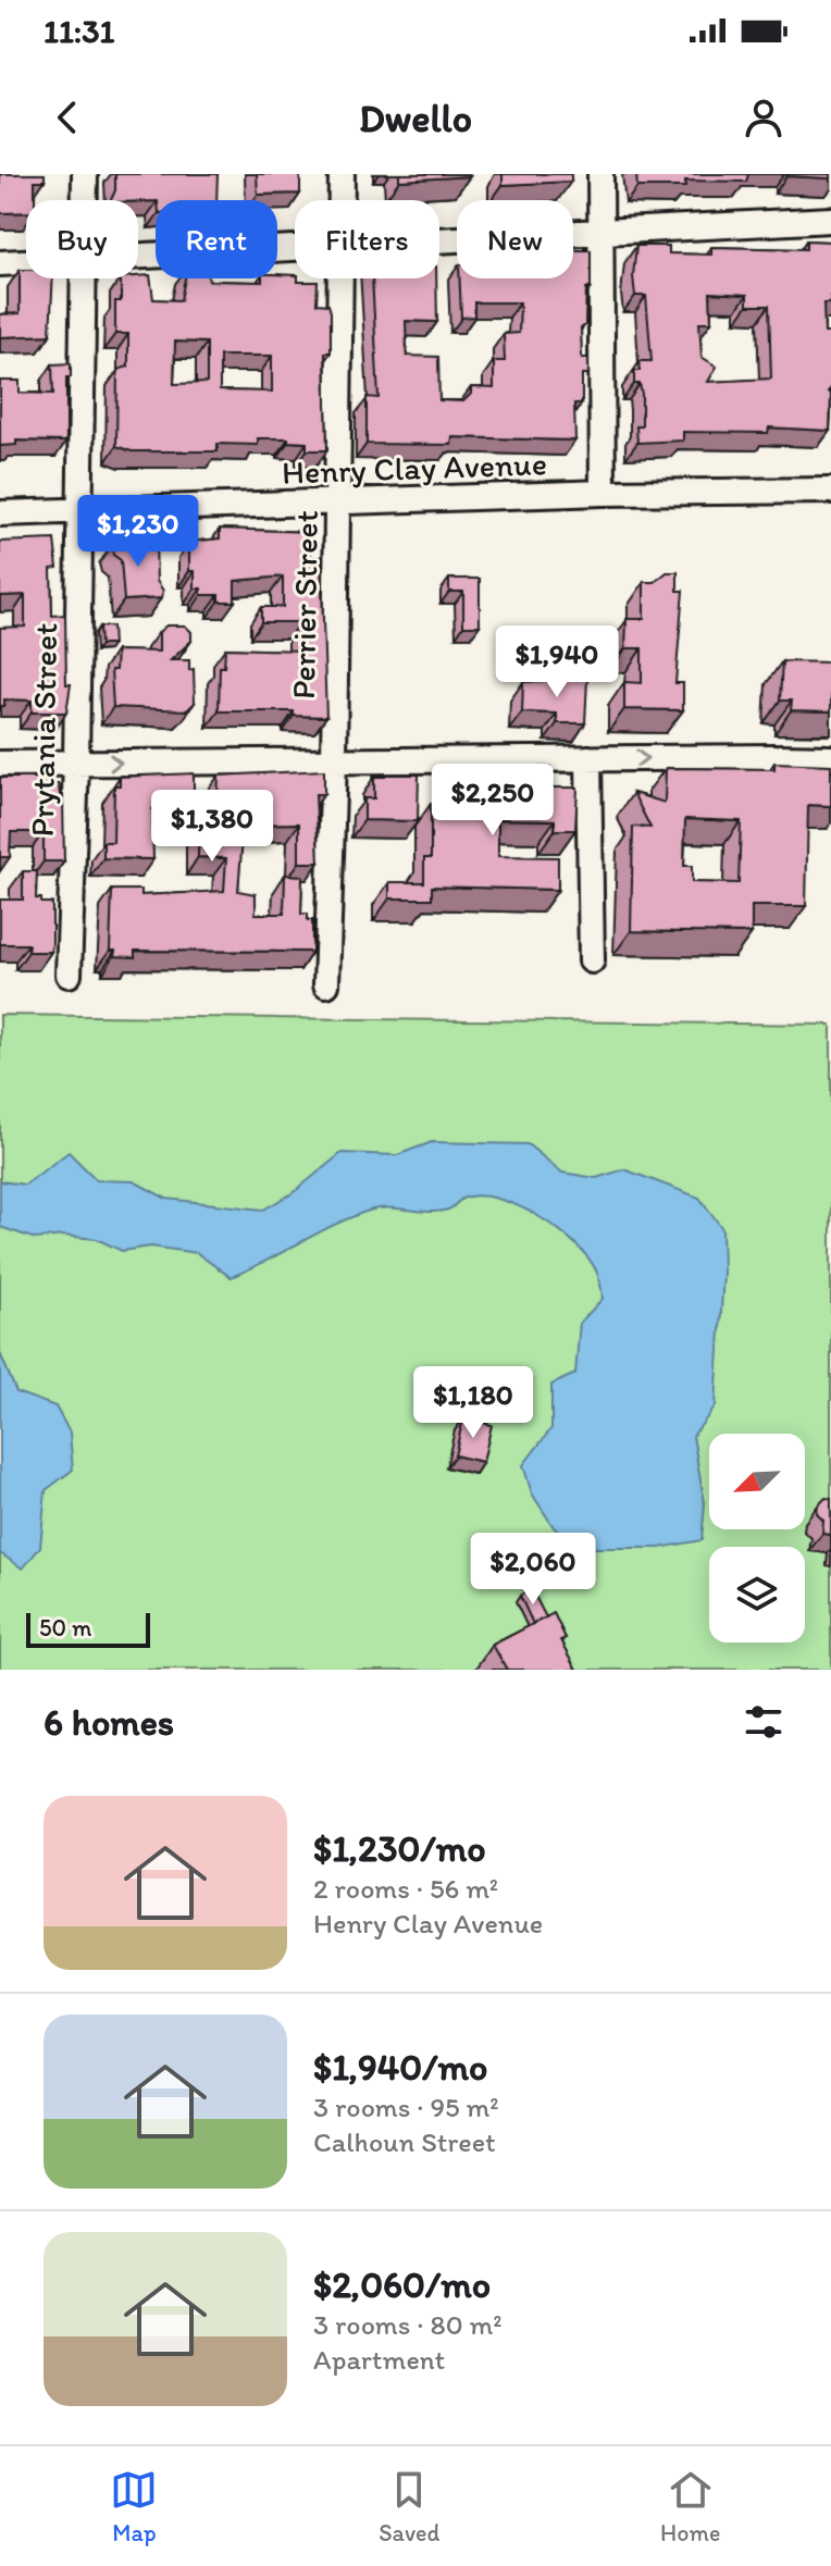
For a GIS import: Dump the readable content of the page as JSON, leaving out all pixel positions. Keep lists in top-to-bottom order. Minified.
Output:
{"streets":{"street":["Henry Clay Avenue","Perrier Street","Prytania Street"]},"crossings":[["Henry Clay Avenue","Perrier Street"],["Henry Clay Avenue","Prytania Street"]],"scale_bar":"50 m","north":"bottom left","page":{"status":"11:31","header":"Dwello","chip":["Buy","Rent","Filters","New"],"price":["$1,230","$1,940","$2,250","$1,380","$1,180","$2,060"],"scale":"50 m","heading":"6 homes","list":[{"name":"$1,230/mo","note":"2 rooms · 56 m² · Henry Clay Avenue"},{"name":"$1,940/mo","note":"3 rooms · 95 m² · Calhoun Street"},{"name":"$2,060/mo","note":"3 rooms · 80 m² · Apartment"}],"tabs":["Map","Saved","Home"]}}
